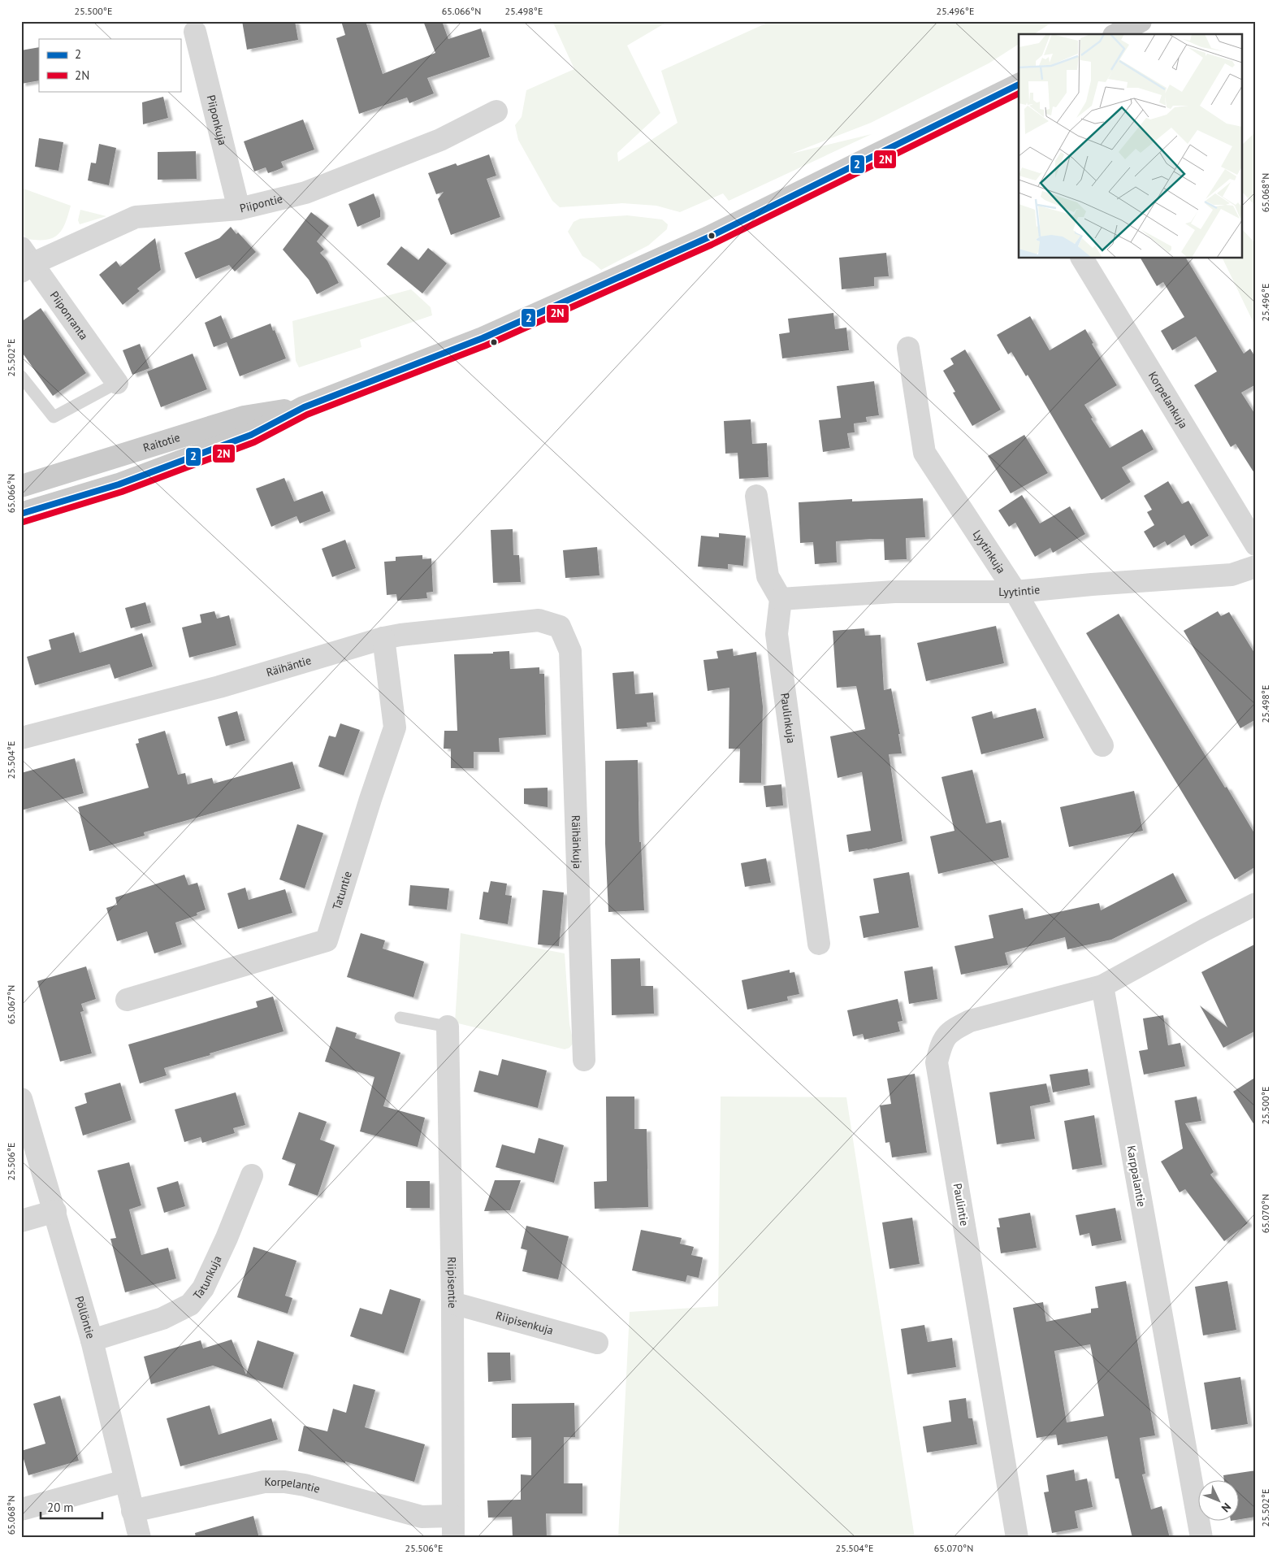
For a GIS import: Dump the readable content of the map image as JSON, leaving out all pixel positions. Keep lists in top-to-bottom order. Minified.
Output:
{"streets":{"main road":["Raitotie"],"street":["Piiponkuja","Piipontie","Piiponranta","Korpelankuja","Lyytinkuja","Lyytintie","Räihäntie","Paulinkuja","Räihänkuja","Tatuntie","Karppalantie","Paulintie","Tatunkuja","Riipisentie","Pöllöntie","Riipisenkuja","Korpelantie"]},"crossings":[["Piiponkuja","Piipontie"],["Piipontie","Piiponranta"],["Lyytinkuja","Lyytintie"],["Lyytintie","Paulinkuja"],["Räihäntie","Räihänkuja"],["Räihäntie","Tatuntie"],["Karppalantie","Paulintie"],["Tatunkuja","Pöllöntie"],["Riipisentie","Riipisenkuja"],["Riipisentie","Korpelantie"],["Pöllöntie","Korpelantie"]],"lines":["transit line 2","transit line 2N"],"legend":["2","2N"],"scale_bar":"20 m","north":"bottom right","coordinates":["25.500°E","65.066°N","25.498°E","25.496°E","65.068°N","25.502°E","25.504°E","65.067°N","25.506°E","65.070°N"]}
